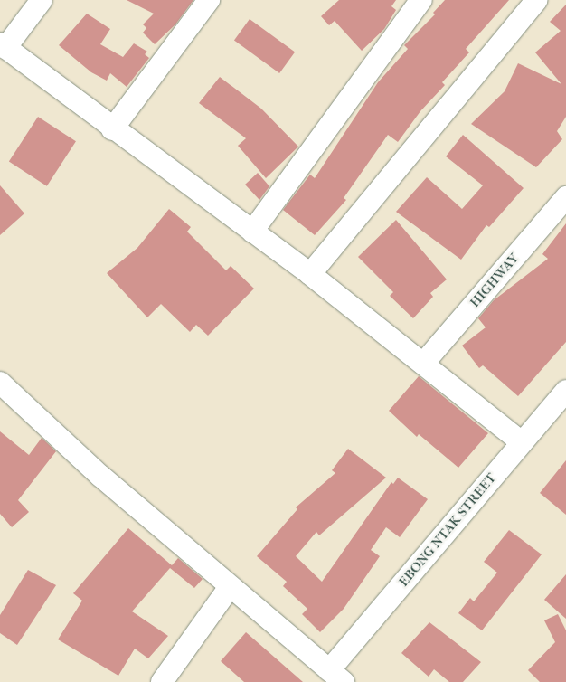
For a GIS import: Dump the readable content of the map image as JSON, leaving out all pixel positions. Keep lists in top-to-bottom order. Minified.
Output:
{"streets":{"street":["HIGHWAY","EBONG NTAK STREET"]}}
